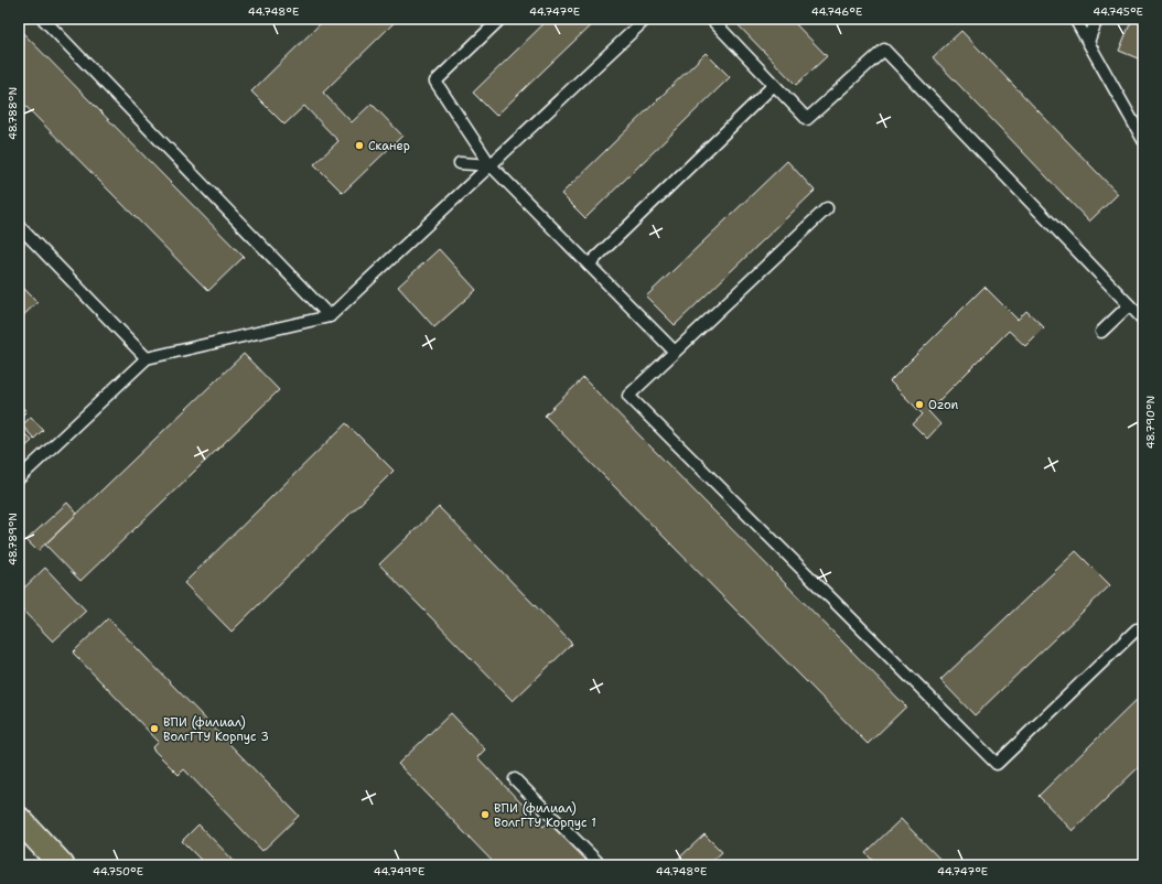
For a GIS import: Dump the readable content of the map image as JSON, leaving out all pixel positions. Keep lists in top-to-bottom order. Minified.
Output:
{"places":["Сканер","Ozon","ВПИ (филиал) ВолгГТУ Корпус 3","ВПИ (филиал) ВолгГТУ Корпус 1"],"coordinates":["44.748°E","44.747°E","44.746°E","44.745°E","48.788°N","48.790°N","48.789°N","44.750°E","44.749°E"]}
